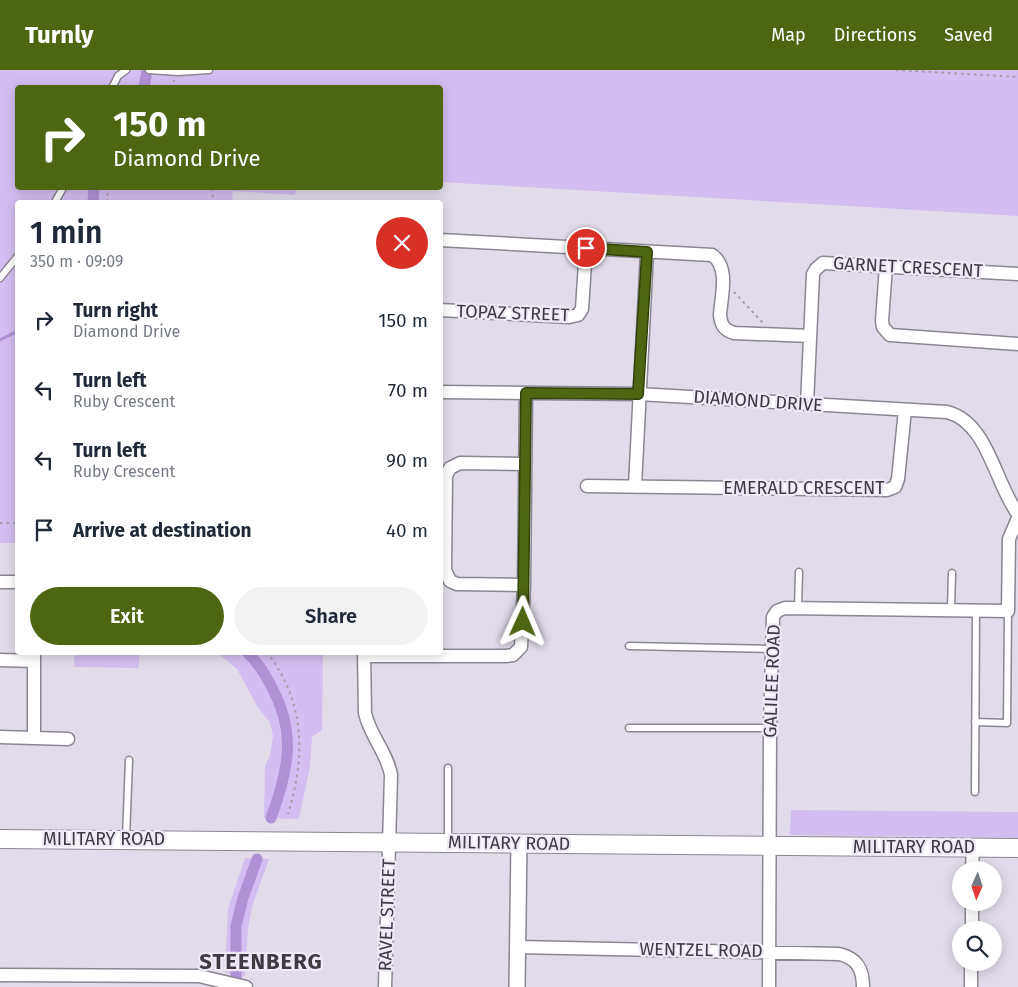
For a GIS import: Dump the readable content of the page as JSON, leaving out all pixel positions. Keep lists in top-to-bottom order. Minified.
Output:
{"streets":{"main road":["MILITARY ROAD"],"street":["GARNET CRESCENT","TOPAZ STREET","DIAMOND DRIVE","EMERALD CRESCENT","GALILEE ROAD","RAVEL STREET","WENTZEL ROAD"]},"crossings":[["GARNET CRESCENT","DIAMOND DRIVE"],["DIAMOND DRIVE","EMERALD CRESCENT"],["GALILEE ROAD","MILITARY ROAD"],["GALILEE ROAD","WENTZEL ROAD"],["MILITARY ROAD","RAVEL STREET"]],"districts":["STEENBERG"],"north":"bottom","page":{"header":"Turnly","nav":["Map","Directions","Saved"],"turn":["150 m","Diamond Drive"],"heading":["1 min","350 m · 09:09"],"list":[{"name":"Turn right","note":"Diamond Drive","value":"150 m"},{"name":"Turn left","note":"Ruby Crescent","value":"70 m"},{"name":"Turn left","note":"Ruby Crescent","value":"90 m"},{"name":"Arrive at destination","value":"40 m"}],"buttons":["Exit","Share"]}}
